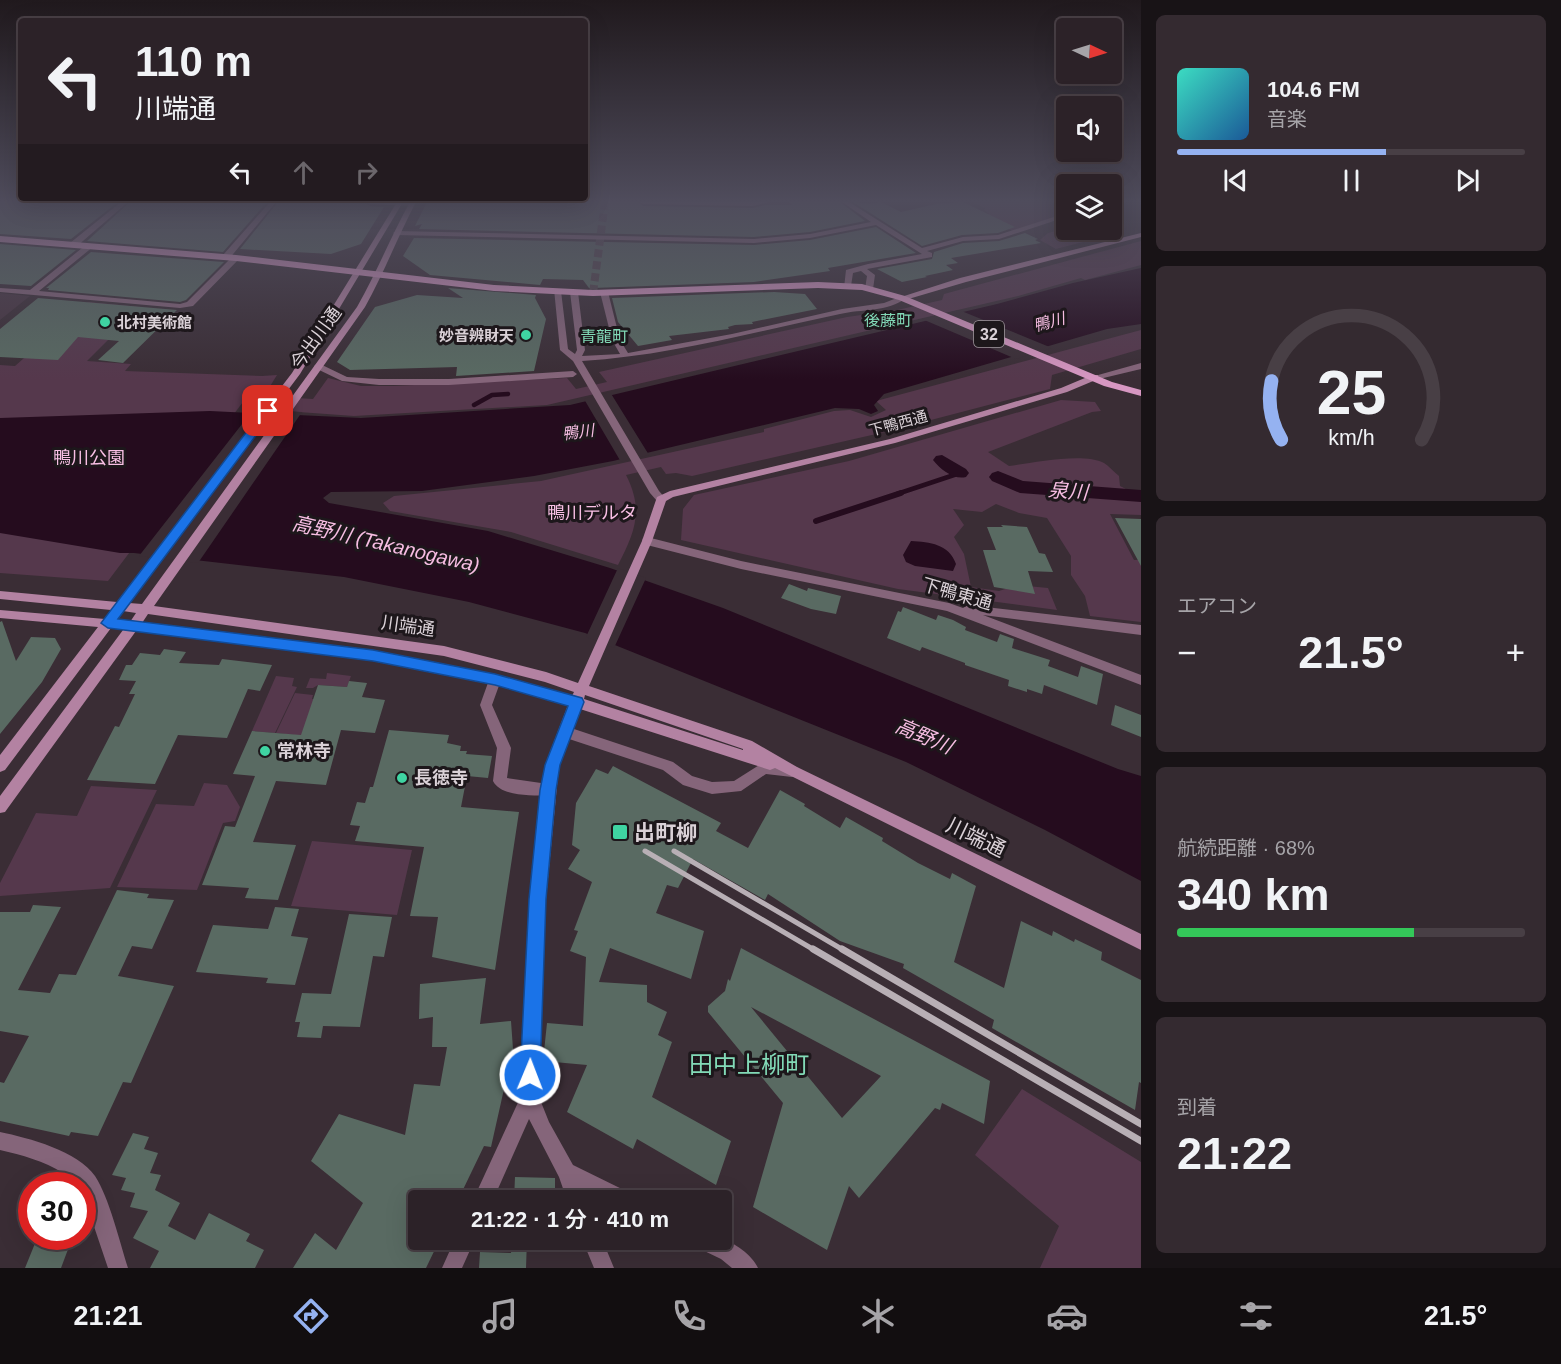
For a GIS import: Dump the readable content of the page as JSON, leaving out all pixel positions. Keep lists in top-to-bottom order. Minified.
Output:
{"streets":{"main road":["32"],"street":["今出川通","下鴨西通","下鴨東通","川端通"]},"crossings":[["32","今出川通"],["32","下鴨西通"],["今出川通","川端通"]],"districts":["後藤町","青龍町","田中上柳町"],"water":["鴨川","泉川","高野川 (Takanogawa)","高野川"],"parks":["鴨川公園","鴨川デルタ"],"places":{"other":["北村美術館","妙音辨財天","常林寺","長徳寺"],"transit":["出町柳"]},"north":"right","page":{"turn":["110 m","川端通"],"song":["104.6 FM","音楽"],"tile":["エアコン",["航続距離 · 68%","340 km"],["到着","21:22"]],"heat":["−","21.5°","+"],"limit":"30","trip":"21:22 · 1 分 · 410 m","tabs":["21:21","21.5°"],"gauge":["25","km/h"]}}
